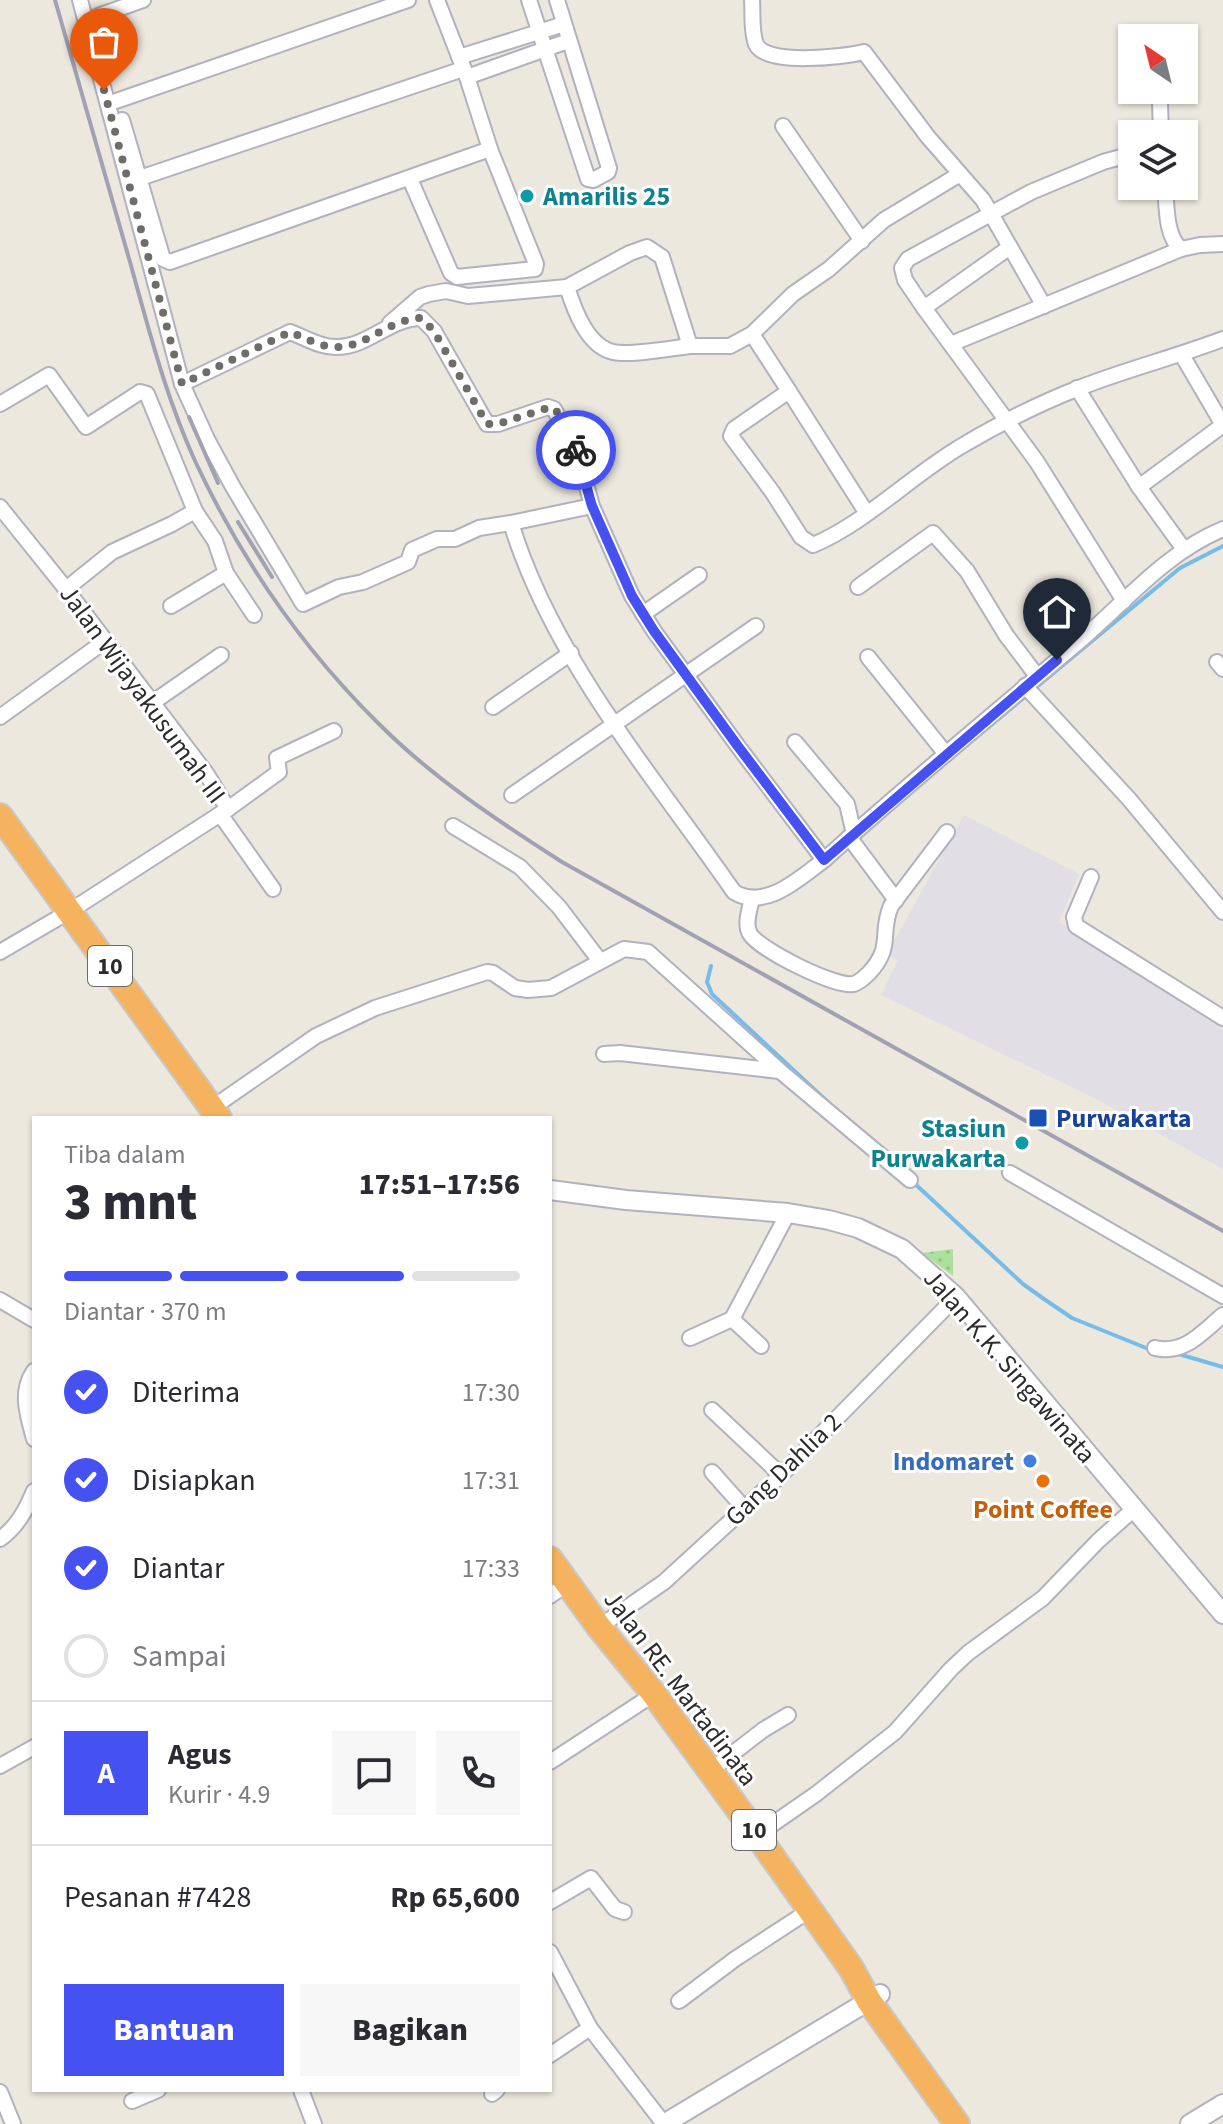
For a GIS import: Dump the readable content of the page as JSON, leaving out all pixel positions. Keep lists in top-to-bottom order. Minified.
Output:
{"streets":{"highway":["10","Jalan RE. Martadinata"],"street":["Jalan Wijayakusumah III","Jalan K.K. Singawinata","Gang Dahlia 2"]},"crossings":[["Jalan Wijayakusumah III","10"],["Jalan K.K. Singawinata","Gang Dahlia 2"],["Gang Dahlia 2","Jalan RE. Martadinata"]],"places":{"other":["Amarilis 25","Stasiun Purwakarta","Indomaret","Point Coffee"],"transit":["Purwakarta"]},"north":"top left","page":{"heading":["3 mnt","Tiba dalam","17:51–17:56"],"panel":["Agus","Kurir · 4.9","Pesanan #7428","Rp 65,600"],"bar":"Diantar · 370 m","list":[["Diterima","17:30"],["Disiapkan","17:31"],["Diantar","17:33"],"Sampai"],"round":"A","buttons":["Bantuan","Bagikan"]}}
